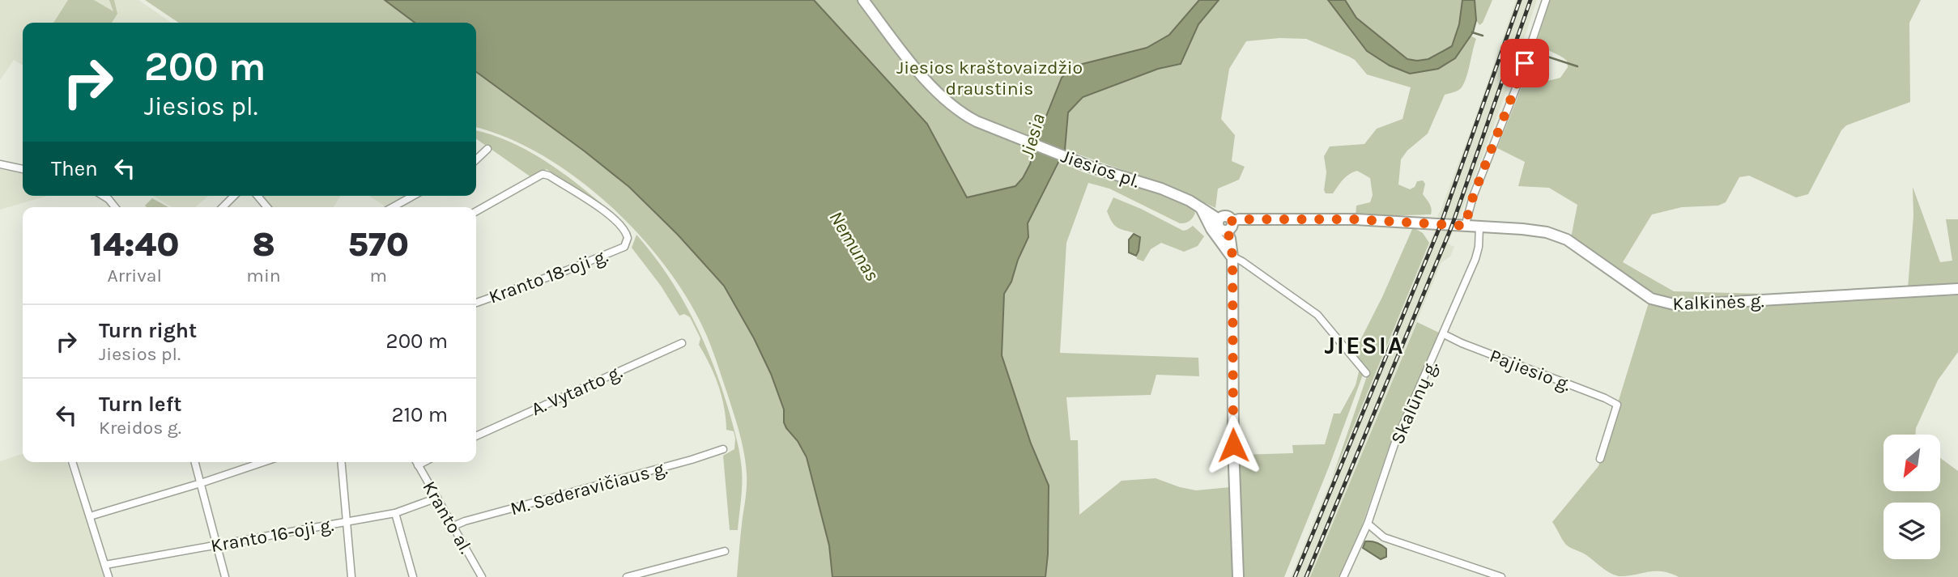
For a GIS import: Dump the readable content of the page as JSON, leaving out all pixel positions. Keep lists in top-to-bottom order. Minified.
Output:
{"streets":{"main road":["Jiesios pl.","Kalkinės g."],"street":["Kranto 18-oji g.","Pajiesio g.","A. Vytarto g.","Skalūnų g.","M. Sederavičiaus g.","Kranto al.","Kranto 16-oji g."]},"crossings":[["Kalkinės g.","Skalūnų g."],["Pajiesio g.","Skalūnų g."],["M. Sederavičiaus g.","Kranto al."],["Kranto al.","Kranto 16-oji g."]],"districts":["JIESIA"],"water":["Jiesia","Nemunas"],"parks":["Jiesios kraštovaizdžio draustinis"],"north":"bottom left","page":{"turn":["200 m","Jiesios pl."],"then":"Then","eta":["14:40","Arrival","8","min","570","m"],"list":[{"name":"Turn right","note":"Jiesios pl.","value":"200 m"},{"name":"Turn left","note":"Kreidos g.","value":"210 m"}]}}
